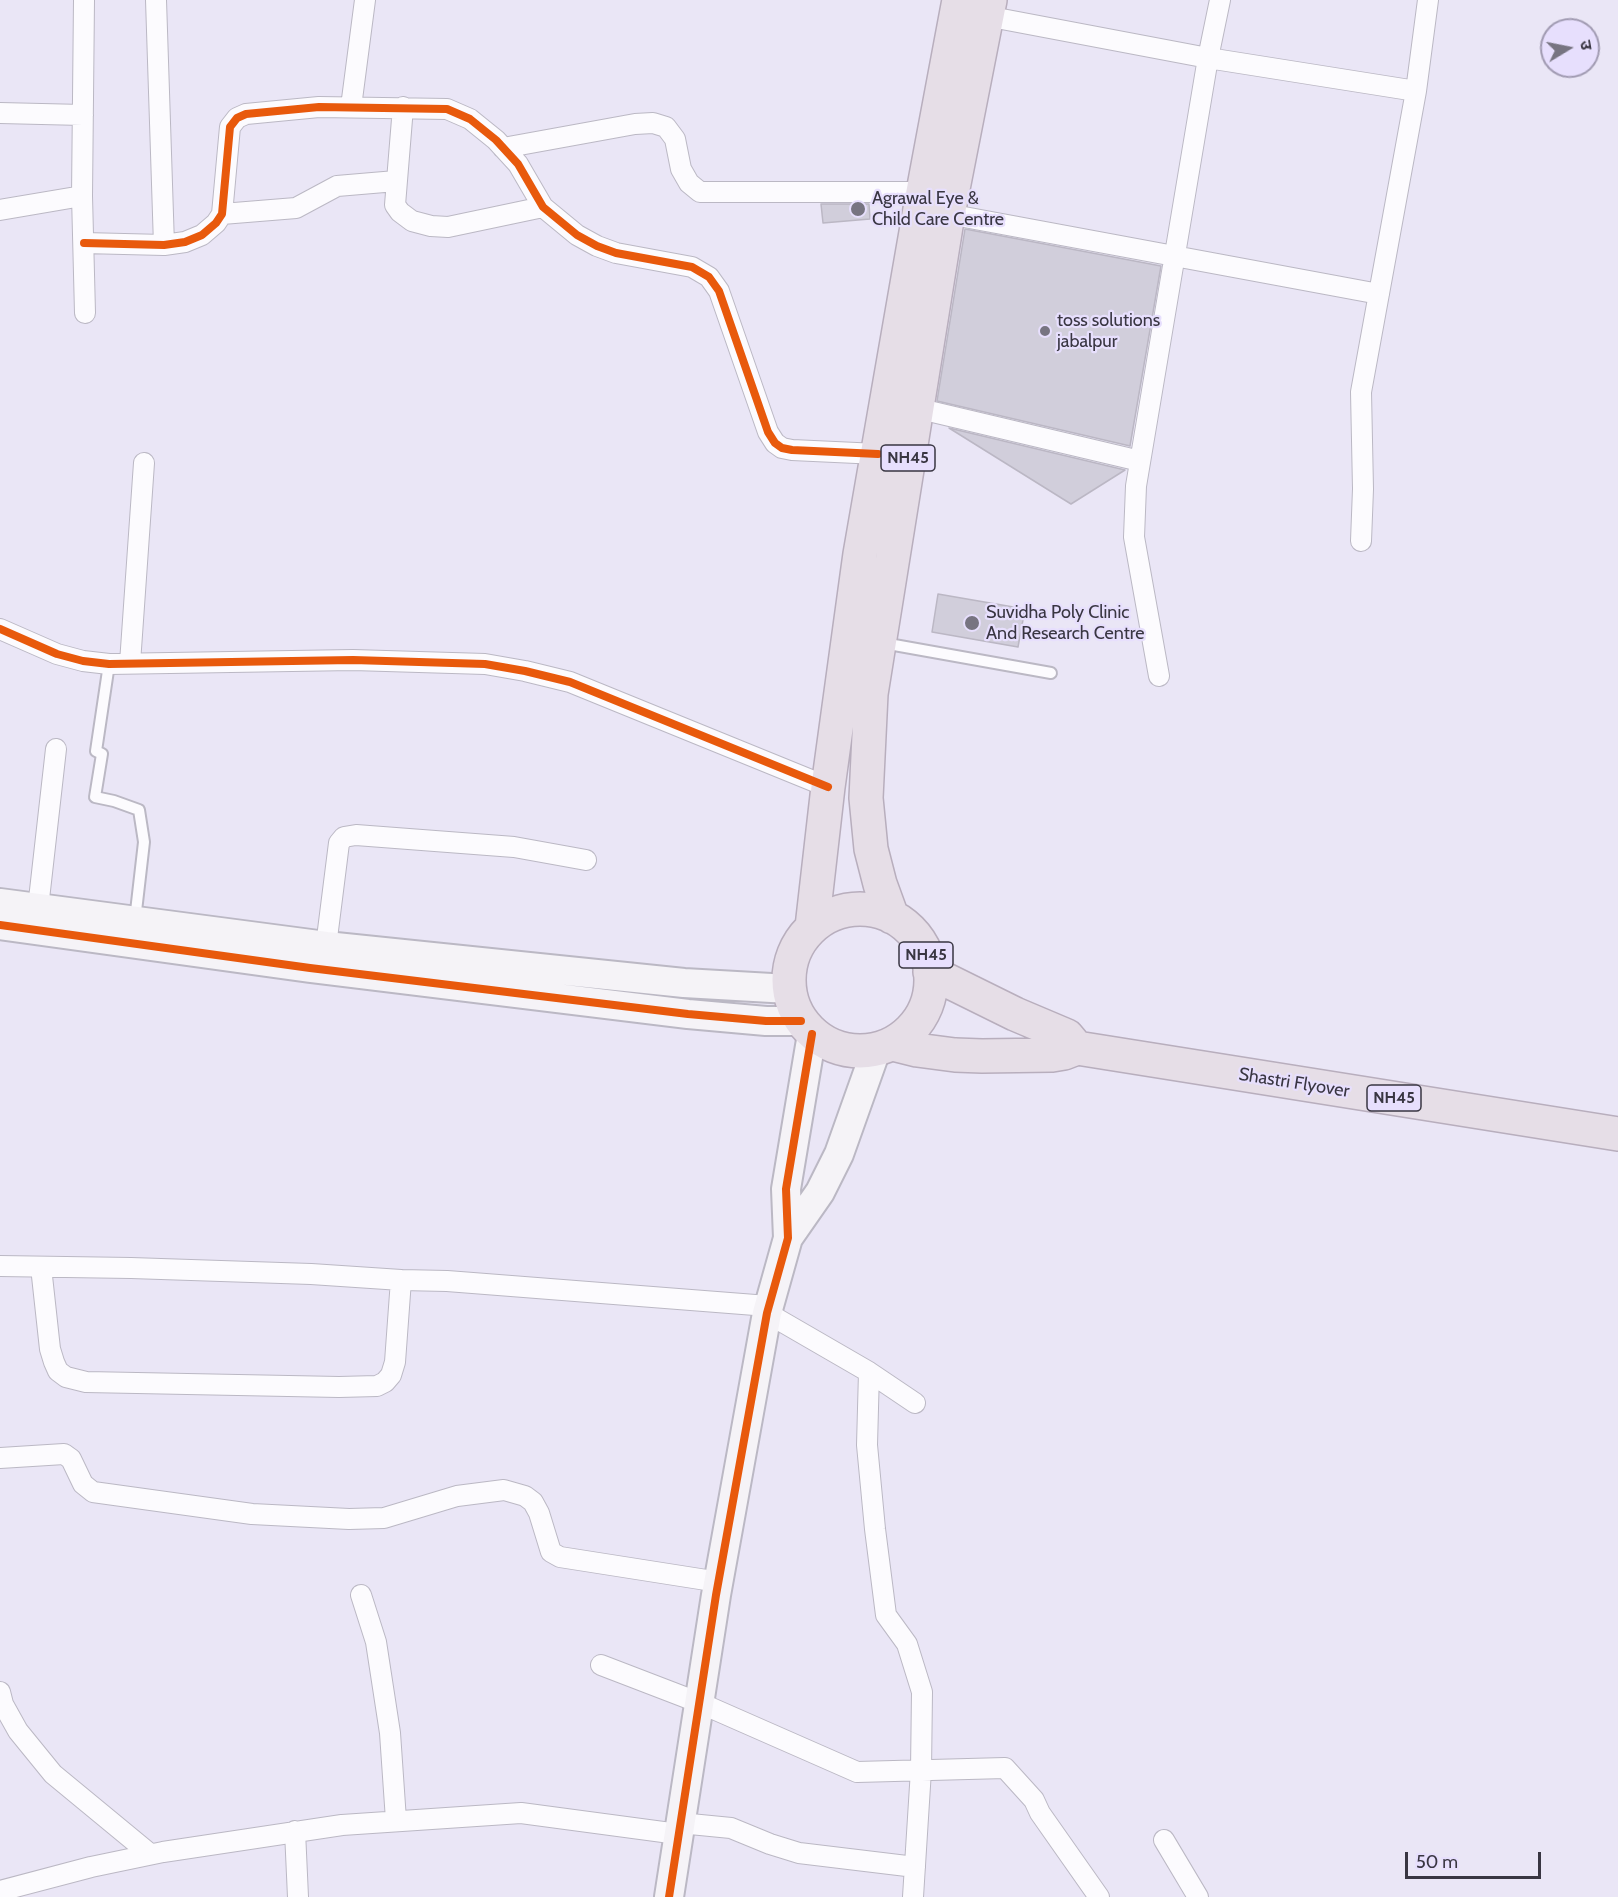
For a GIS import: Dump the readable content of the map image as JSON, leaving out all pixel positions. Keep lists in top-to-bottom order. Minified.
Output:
{"streets":{"highway":["NH45","Shastri Flyover"]},"crossings":[["NH45","Shastri Flyover"]],"places":["Agrawal Eye & Child Care Centre","toss solutions jabalpur","Suvidha Poly Clinic And Research Centre"],"scale_bar":"50 m","north":"right"}
